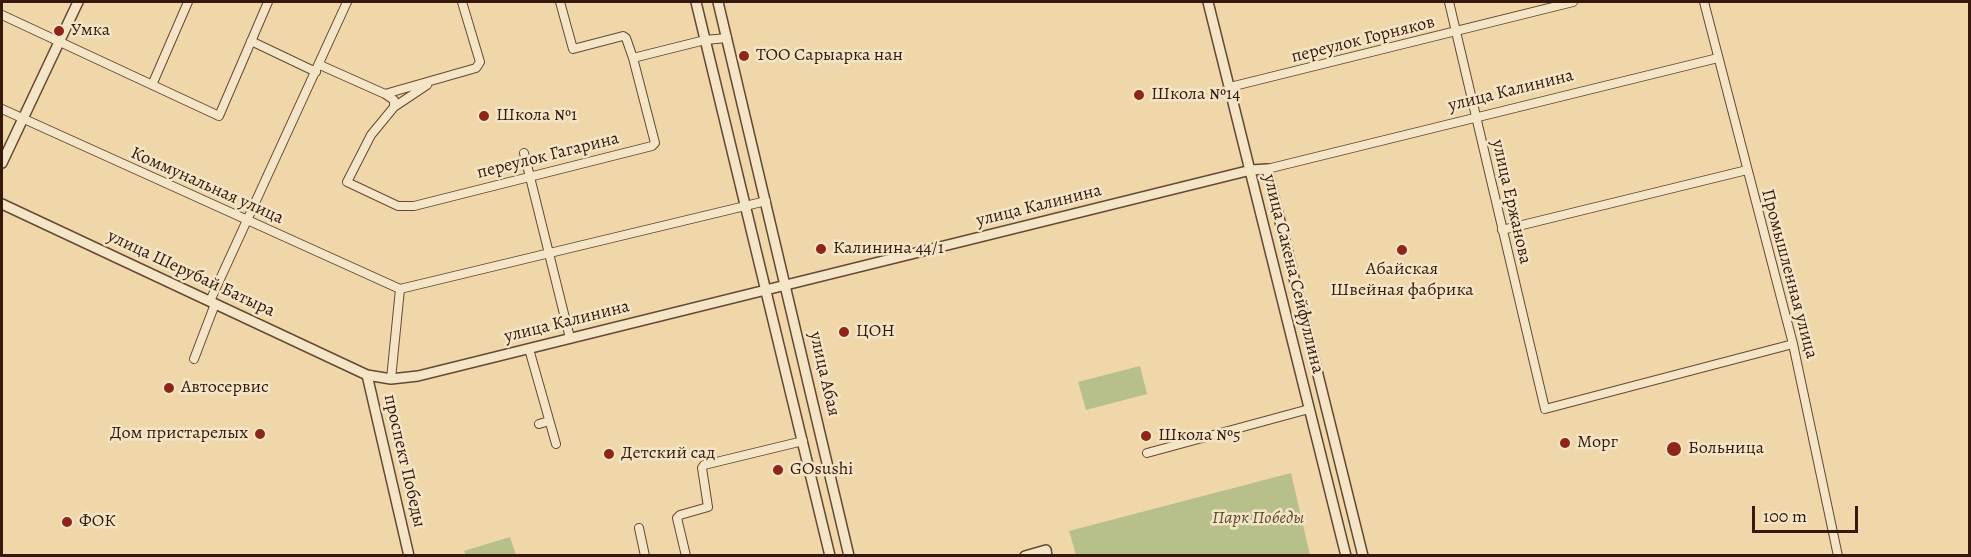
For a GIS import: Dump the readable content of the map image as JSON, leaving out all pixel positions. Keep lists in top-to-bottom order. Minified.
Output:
{"streets":{"street":["переулок Горняков","улица Калинина","переулок Гагарина","Коммунальная улица","улица Ержанова","улица Шерубай Батыра","улица Сакена Сейфуллина","Промышленная улица","улица Абая","проспект Победы"]},"crossings":[["переулок Горняков","улица Ержанова"],["переулок Горняков","улица Сакена Сейфуллина"],["улица Калинина","улица Ержанова"],["улица Калинина","улица Шерубай Батыра"],["улица Калинина","улица Сакена Сейфуллина"],["улица Калинина","Промышленная улица"],["улица Калинина","улица Абая"],["улица Калинина","проспект Победы"],["улица Ержанова","Промышленная улица"],["улица Шерубай Батыра","проспект Победы"]],"parks":["Парк Победы"],"places":["Умка","ТОО Сарыарка нан","Школа №14","Школа №1","Калинина 44/1","Абайская Швейная фабрика","ЦОН","Автосервис","Дом пристарелых","Школа №5","Морг","Больница","Детский сад","GOsushi","ФОК"],"scale_bar":"100 m"}
